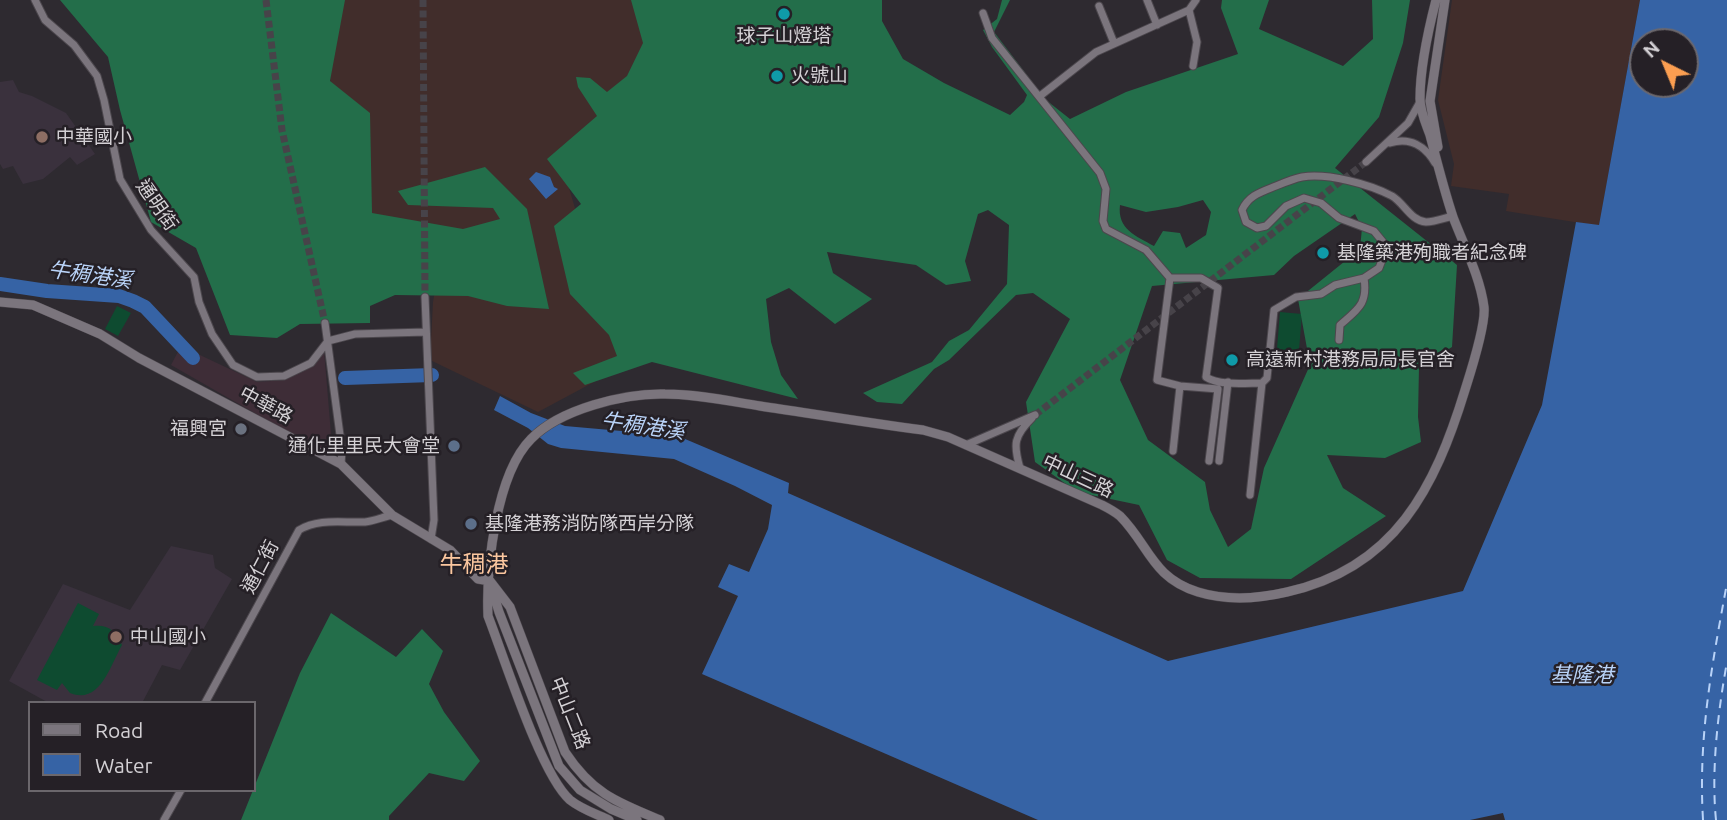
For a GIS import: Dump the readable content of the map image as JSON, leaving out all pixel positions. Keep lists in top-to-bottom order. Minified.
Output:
{"streets":{"street":["通明街","中華路","中山三路","通仁街","中山二路"]},"crossings":[["中華路","通仁街"],["中華路","中山二路"],["中山三路","中山二路"]],"districts":["牛稠港"],"water":["牛稠港溪","基隆港"],"places":["球子山燈塔","火號山","中華國小","基隆築港殉職者紀念碑","高遠新村港務局局長官舍","福興宮","通化里里民大會堂","基隆港務消防隊西岸分隊","中山國小"],"legend":["Road","Water"],"north":"top left"}
